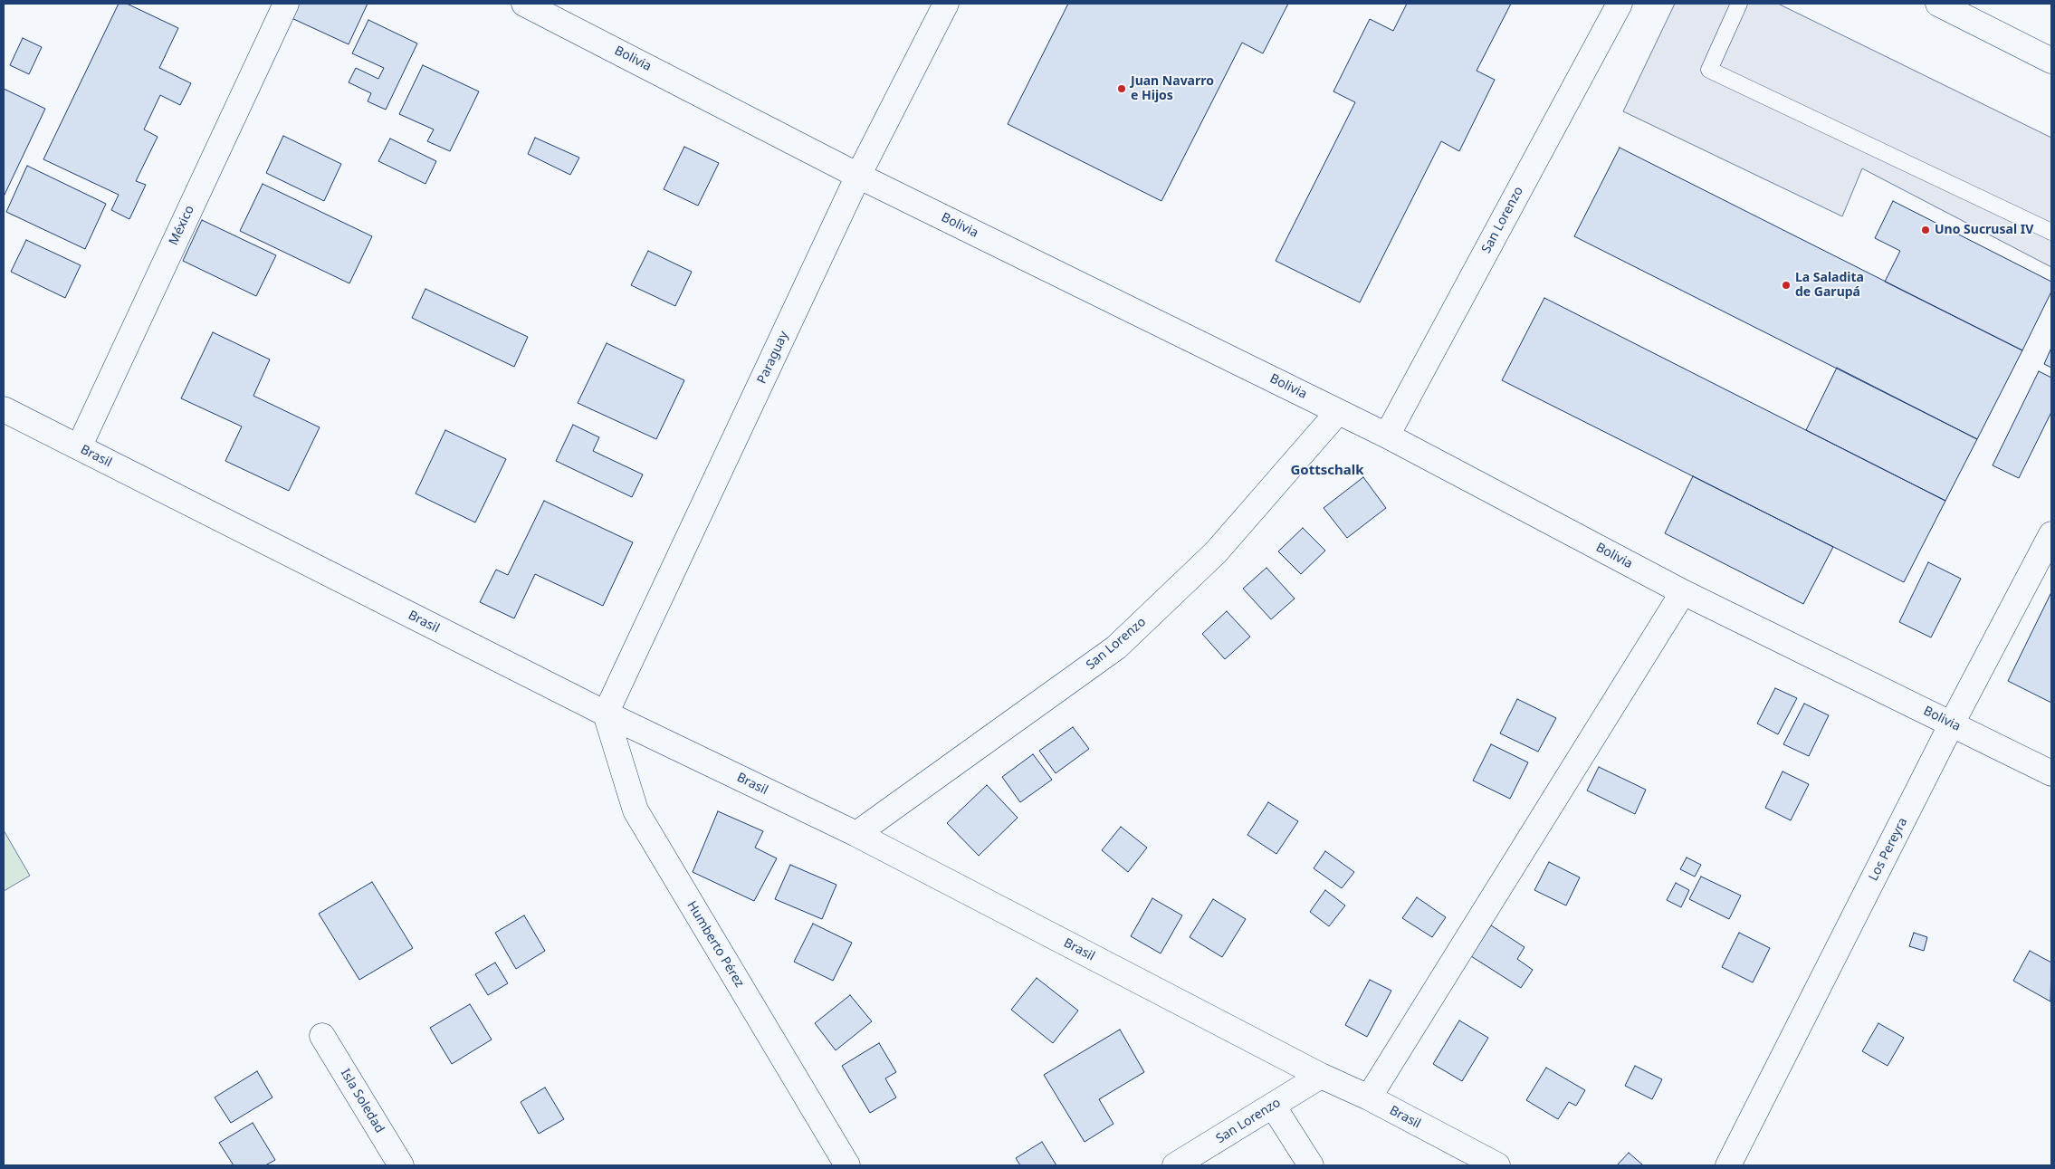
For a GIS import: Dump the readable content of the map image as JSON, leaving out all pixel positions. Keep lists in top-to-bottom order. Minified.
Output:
{"streets":{"street":["Bolivia","San Lorenzo","México","Paraguay","Brasil","Los Pereyra","Humberto Pérez","Isla Soledad"]},"crossings":[["Bolivia","San Lorenzo"],["Bolivia","Paraguay"],["Bolivia","Los Pereyra"],["San Lorenzo","Brasil"],["México","Brasil"],["Paraguay","Brasil"],["Paraguay","Humberto Pérez"],["Brasil","Humberto Pérez"]],"districts":["Gottschalk"],"places":["Juan Navarro e Hijos","Uno Sucrusal IV","La Saladita de Garupá"]}
